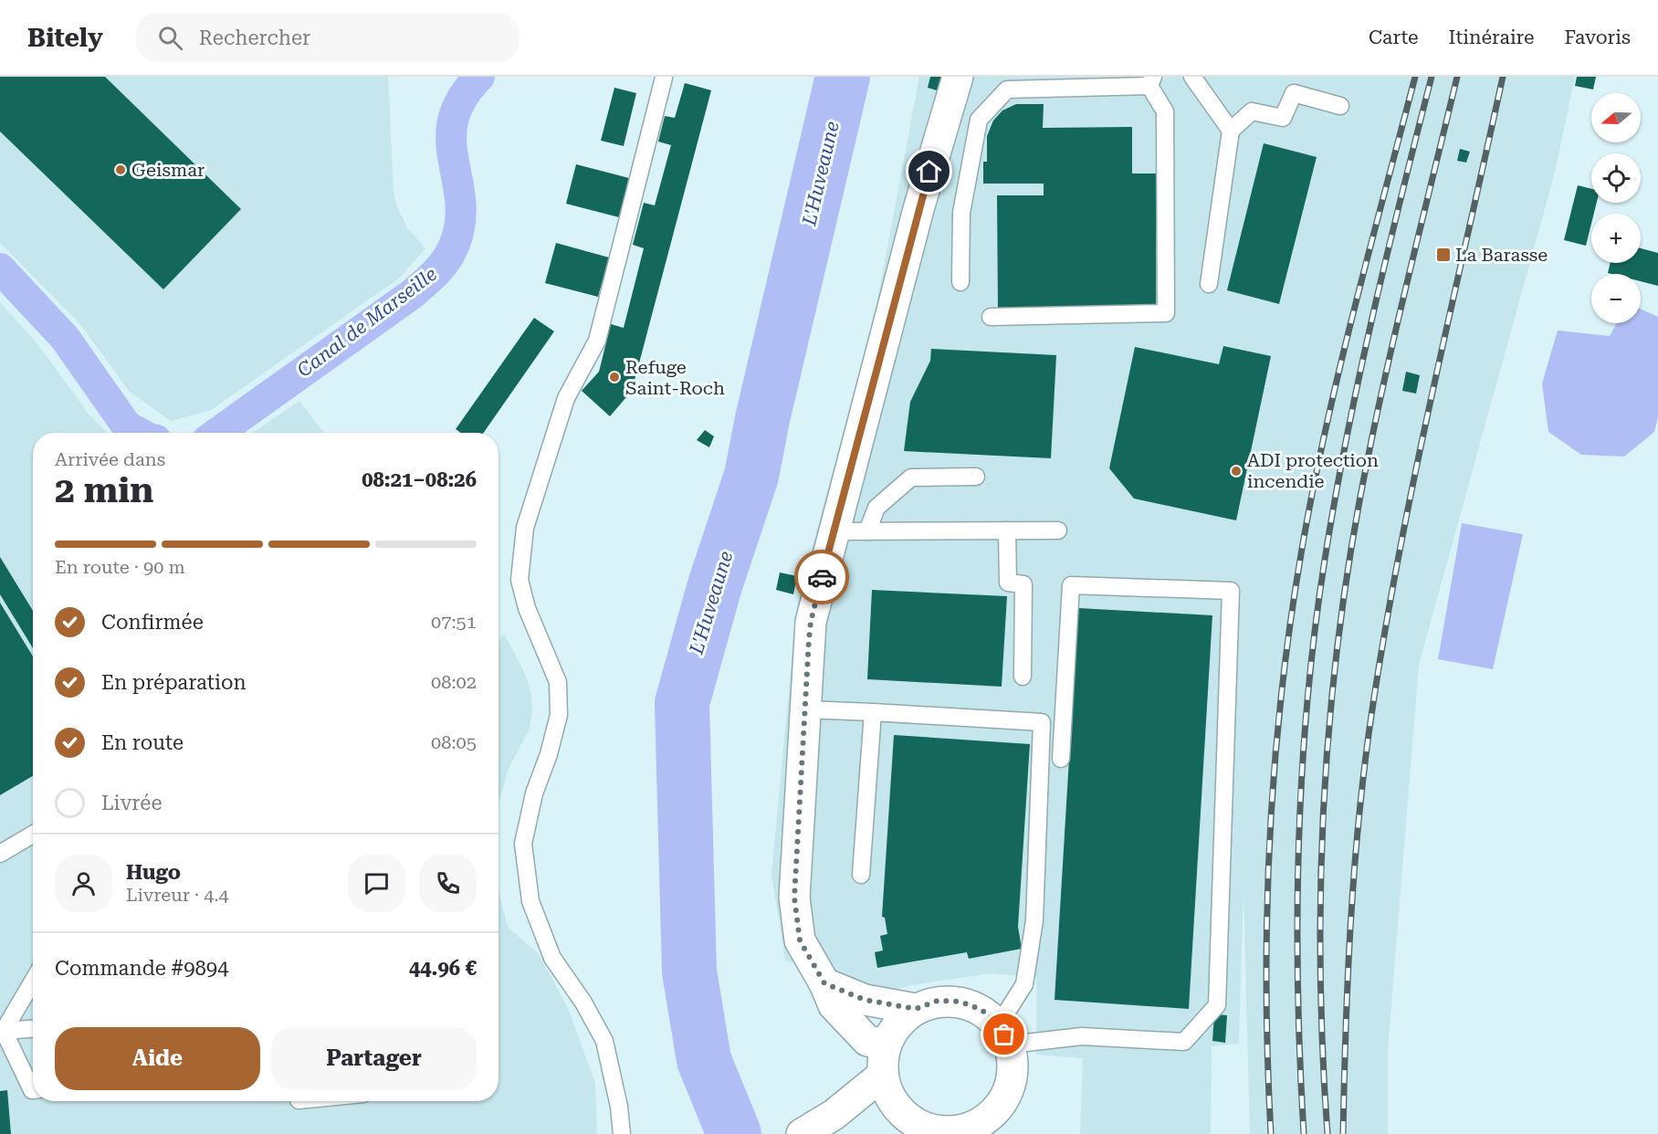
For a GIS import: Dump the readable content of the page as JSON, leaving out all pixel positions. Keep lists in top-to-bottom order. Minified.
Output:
{"water":["L'Huveaune","Canal de Marseille"],"places":{"other":["Geismar","Refuge Saint-Roch","ADI protection incendie"],"transit":["La Barasse"]},"north":"left","page":{"header":"Bitely","search":"Rechercher","nav":["Carte","Itinéraire","Favoris"],"map_buttons":["+","−"],"heading":["2 min","Arrivée dans","08:21–08:26"],"panel":["Hugo","Livreur · 4.4","Commande #9894","44.96 €"],"bar":"En route · 90 m","list":[["Confirmée","07:51"],["En préparation","08:02"],["En route","08:05"],"Livrée"],"buttons":["Aide","Partager"]}}
